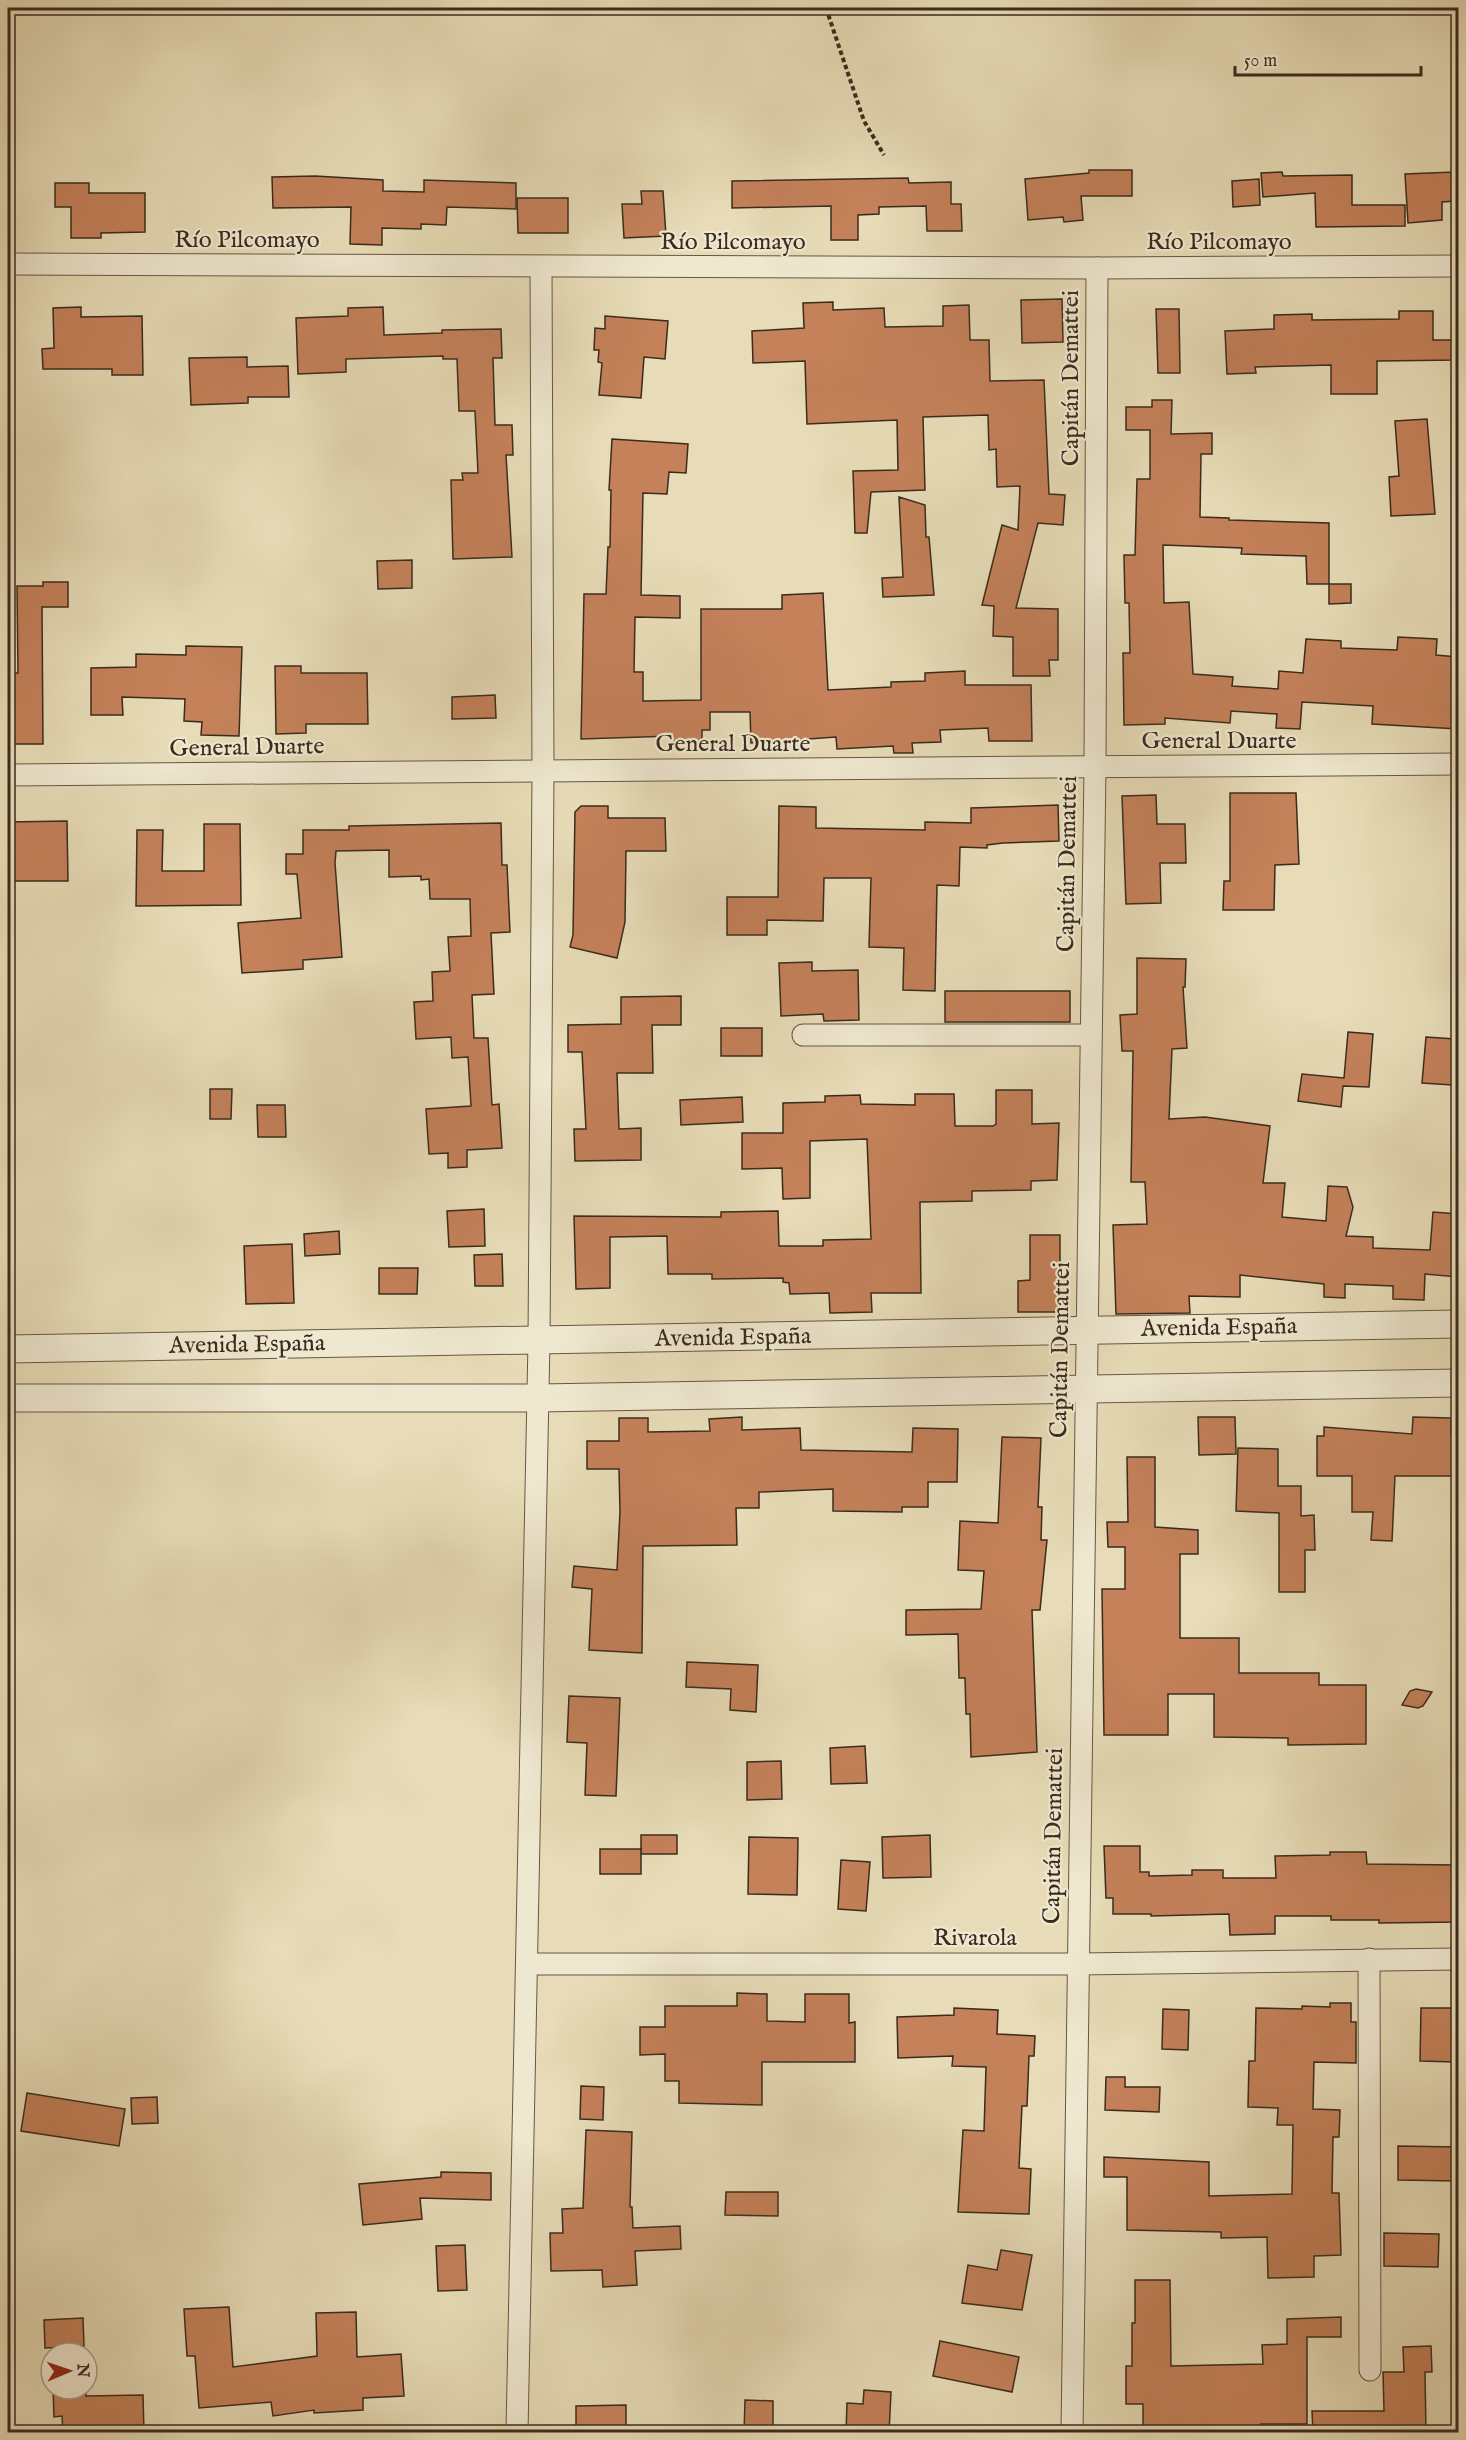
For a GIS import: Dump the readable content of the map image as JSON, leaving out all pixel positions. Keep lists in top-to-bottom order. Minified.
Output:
{"streets":{"street":["Río Pilcomayo","Capitán Demattei","General Duarte","Avenida España","Rivarola"]},"crossings":[["Río Pilcomayo","Capitán Demattei"],["Capitán Demattei","General Duarte"],["Capitán Demattei","Avenida España"],["Capitán Demattei","Rivarola"]],"scale_bar":"50 m","north":"right"}
